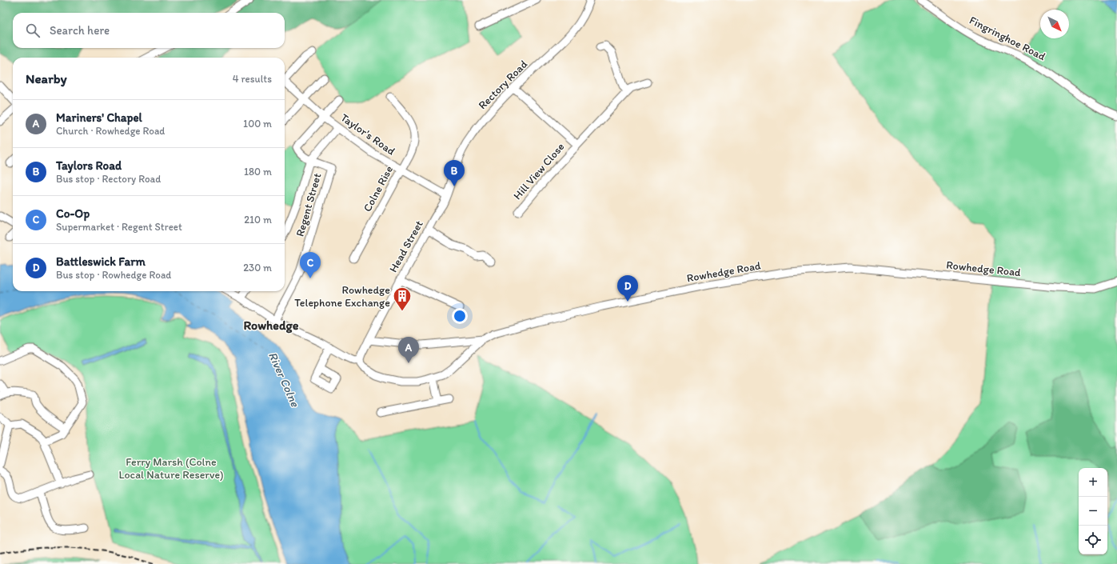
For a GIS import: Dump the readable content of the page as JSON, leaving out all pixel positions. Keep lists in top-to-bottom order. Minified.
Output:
{"streets":{"street":["Fingringhoe Road","Rectory Road","Taylor's Road","Hill View Close","Colne Rise","Regent Street","Head Street","Rowhedge Road"]},"crossings":[["Rectory Road","Taylor's Road"],["Rectory Road","Hill View Close"],["Rectory Road","Head Street"],["Taylor's Road","Colne Rise"],["Taylor's Road","Head Street"],["Head Street","Rowhedge Road"]],"districts":["Rowhedge"],"water":["River Colne"],"parks":["Ferry Marsh (Colne Local Nature Reserve)"],"places":{"building":["Rowhedge Telephone Exchange"]},"north":"bottom right","page":{"search":"Search here","heading":["Nearby","4 results"],"list":[{"mark":"A","name":"Mariners' Chapel","note":"Church · Rowhedge Road","value":"100 m"},{"mark":"B","name":"Taylors Road","note":"Bus stop · Rectory Road","value":"180 m"},{"mark":"C","name":"Co-Op","note":"Supermarket · Regent Street","value":"210 m"},{"mark":"D","name":"Battleswick Farm","note":"Bus stop · Rowhedge Road","value":"230 m"}],"pins":["B","C","D","A"],"map_buttons":["+","−"]}}
